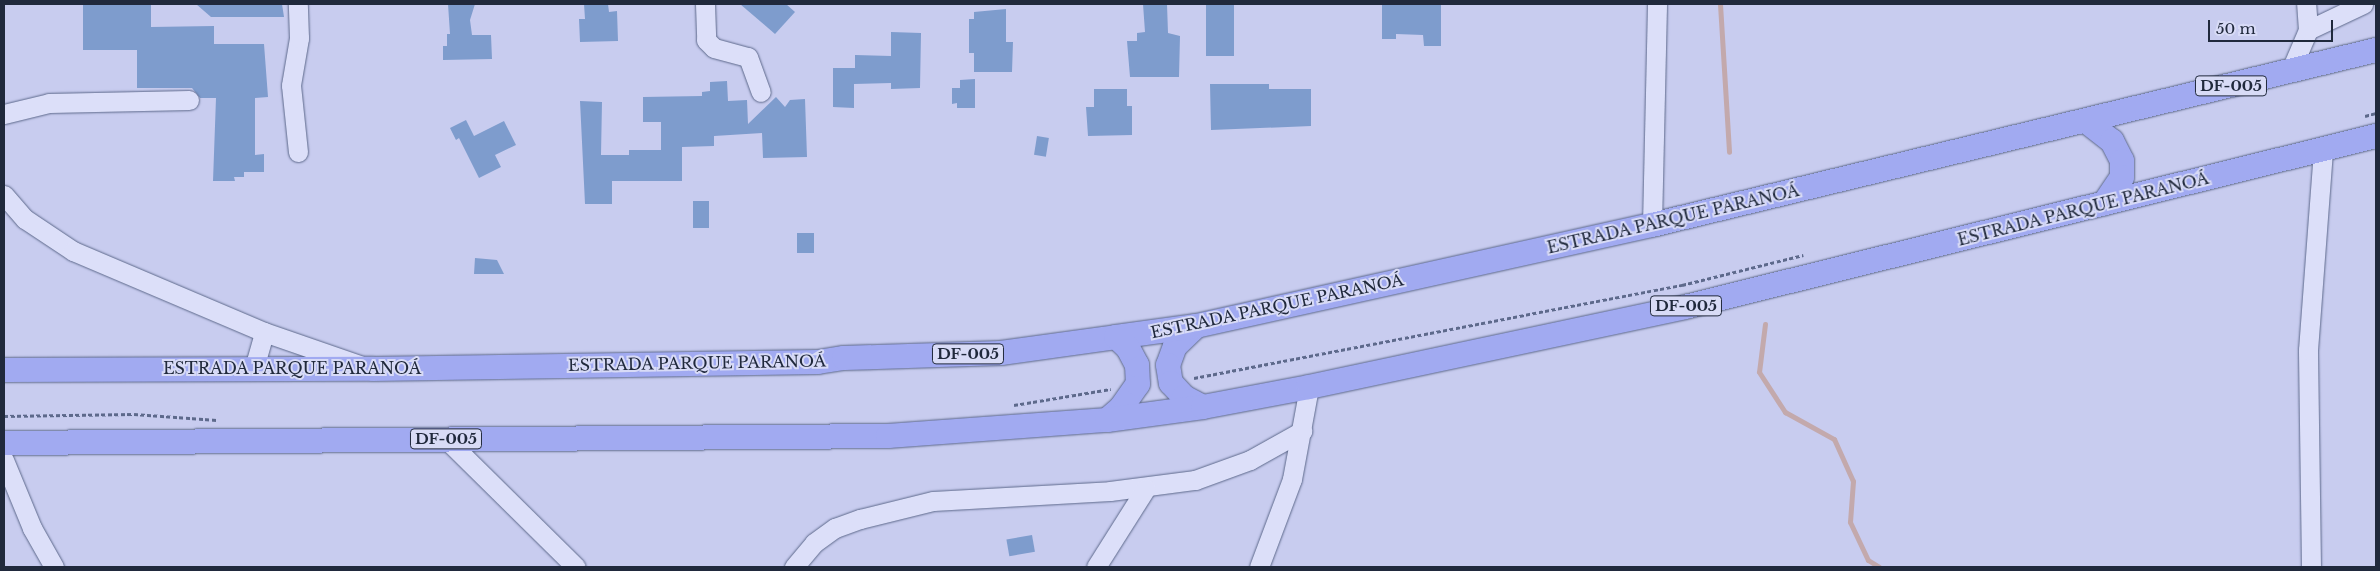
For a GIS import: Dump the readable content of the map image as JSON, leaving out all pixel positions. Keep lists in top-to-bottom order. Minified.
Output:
{"streets":{"main road":["DF-005","ESTRADA PARQUE PARANOÁ"]},"scale_bar":"50 m"}
